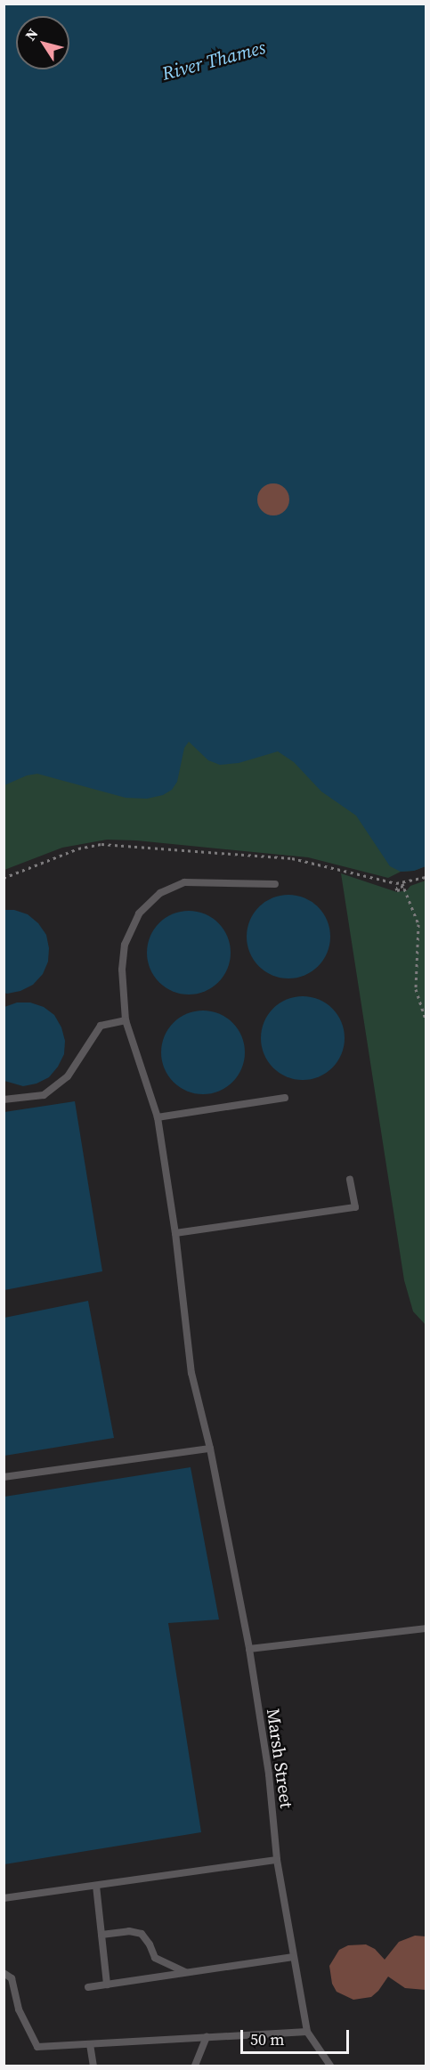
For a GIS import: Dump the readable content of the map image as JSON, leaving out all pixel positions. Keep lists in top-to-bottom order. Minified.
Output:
{"streets":{"lane":["Marsh Street"]},"water":["River Thames"],"scale_bar":"50 m","north":"top left"}
